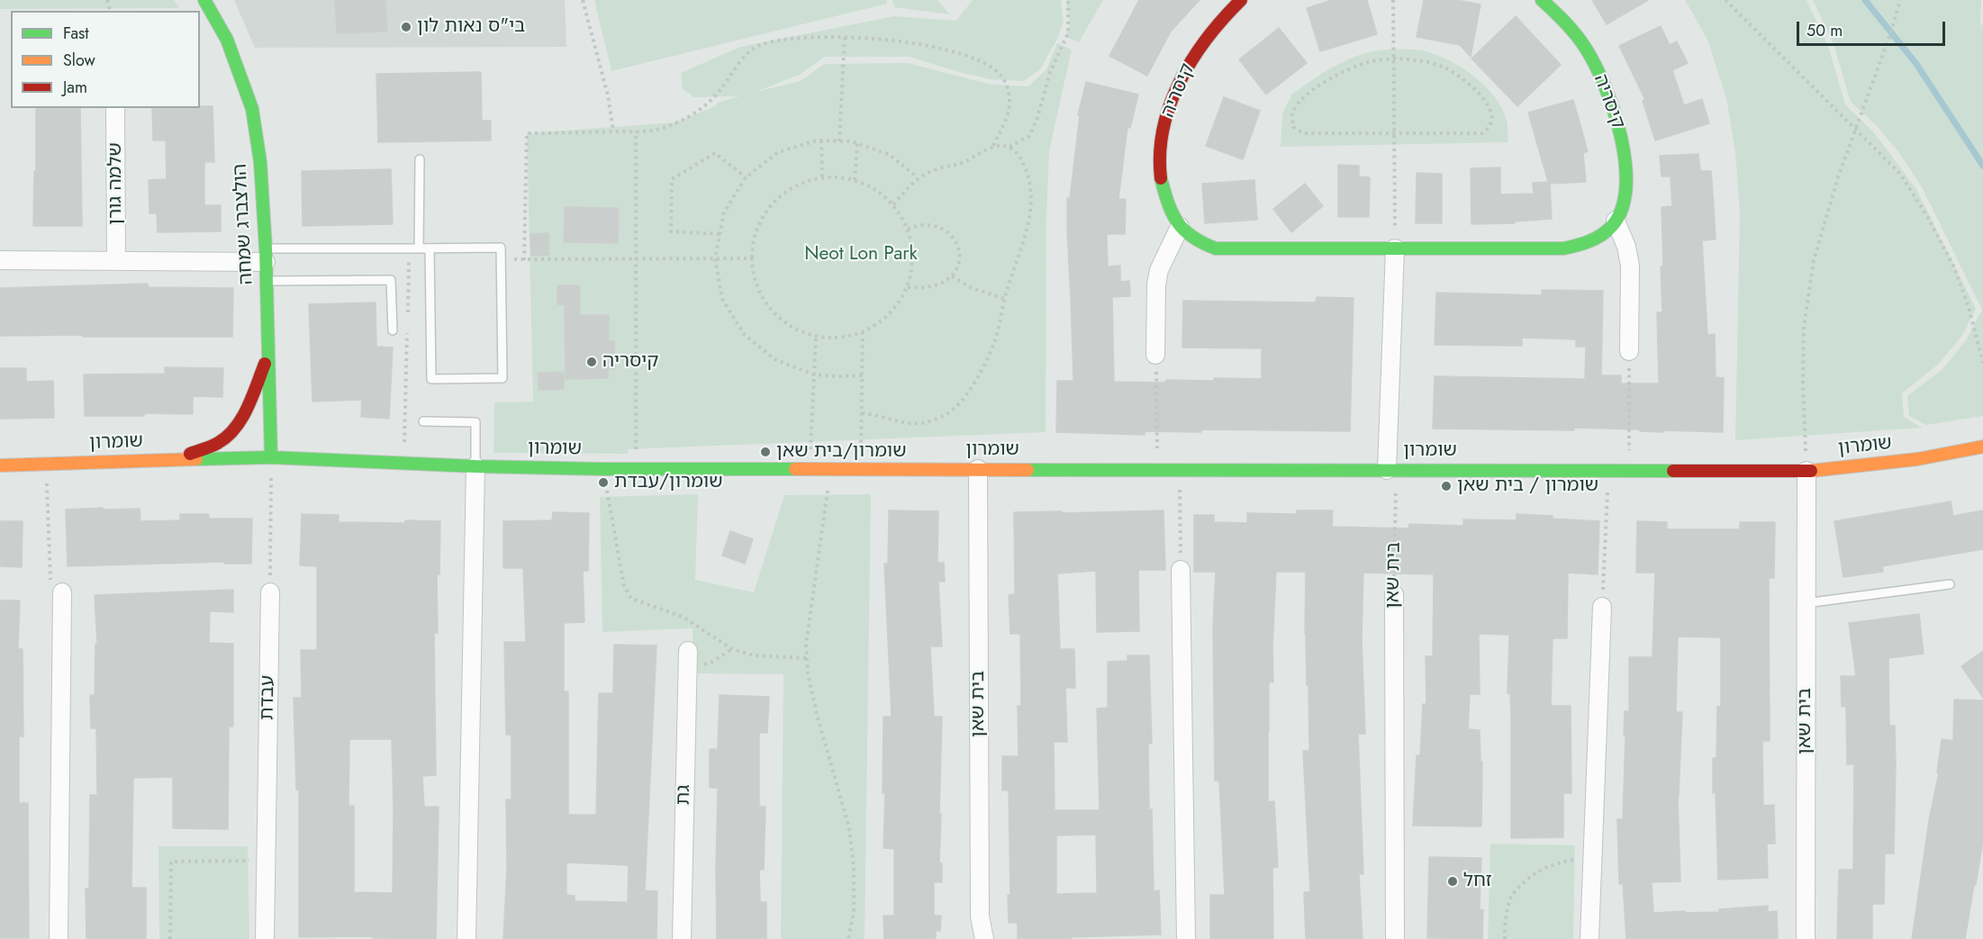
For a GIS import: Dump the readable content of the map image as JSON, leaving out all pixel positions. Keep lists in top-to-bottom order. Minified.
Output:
{"streets":{"street":["קיסריה","שלמה גורן","הולצברג שמחה","שומרון","בית שאן","עבדת","גת"]},"crossings":[["הולצברג שמחה","שומרון"],["שומרון","בית שאן"]],"parks":["Neot Lon Park"],"places":["בי\"ס נאות לון","קיסריה","שומרון/בית שאן","שומרון/עבדת","שומרון / בית שאן","זחל"],"legend":["Fast","Slow","Jam"],"scale_bar":"50 m"}
